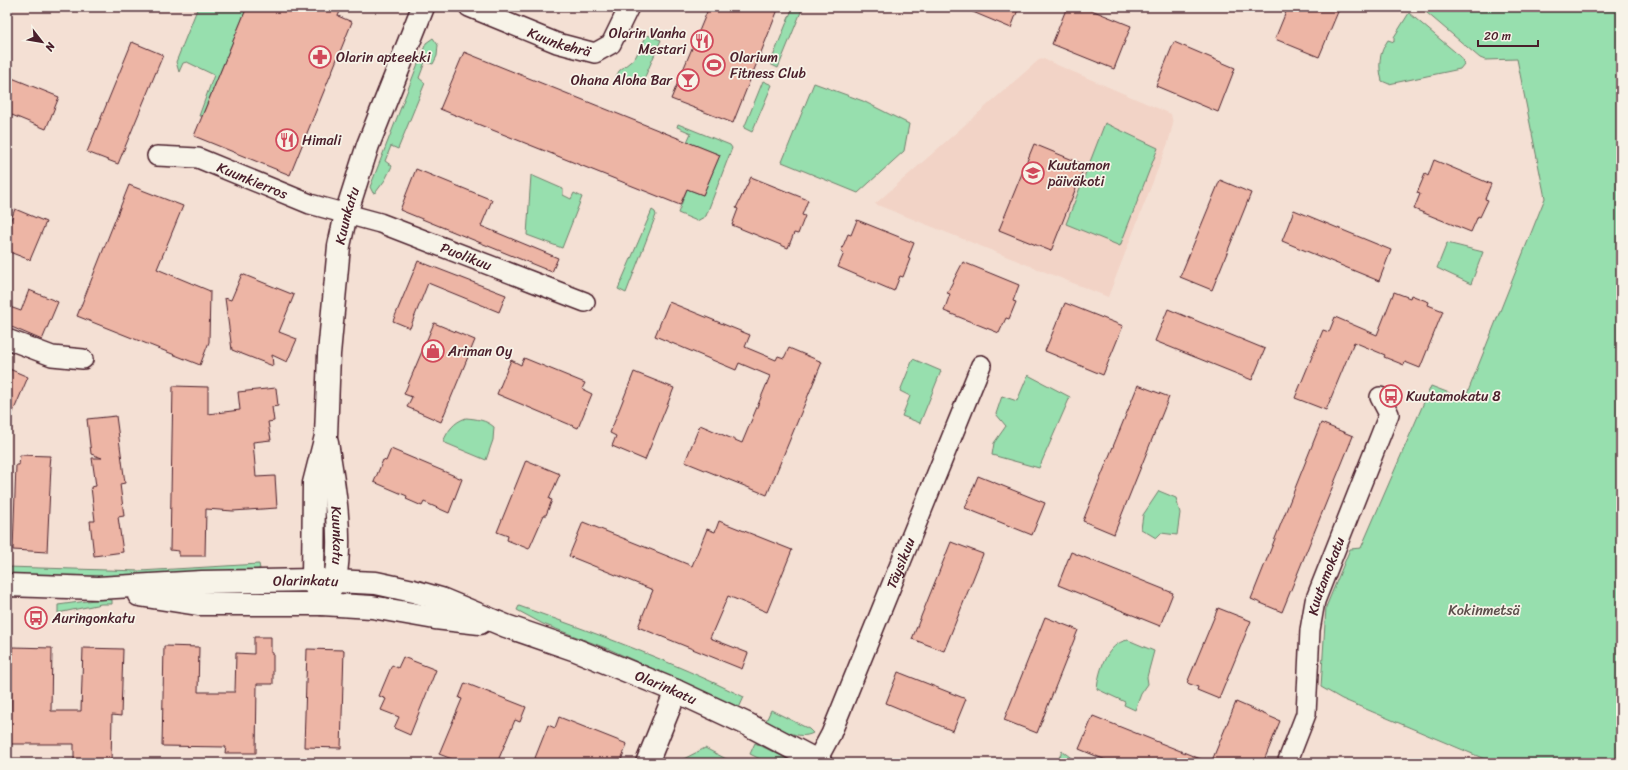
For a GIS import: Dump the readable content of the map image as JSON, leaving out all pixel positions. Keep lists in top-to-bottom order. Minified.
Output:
{"streets":{"main road":["Kuunkatu","Olarinkatu"],"street":["Kuunkehrä","Kuunkierros","Puolikuu","Täysikuu","Kuutamokatu"]},"crossings":[["Kuunkierros","Kuunkatu"],["Kuunkierros","Puolikuu"],["Kuunkatu","Puolikuu"],["Kuunkatu","Olarinkatu"],["Täysikuu","Olarinkatu"]],"parks":["Kokinmetsä"],"places":{"restaurant":["Olarin Vanha Mestari","Himali"],"pharmacy":["Olarin apteekki"],"sports":["Olarium Fitness Club"],"bar":["Ohana Aloha Bar"],"school or university":["Kuutamon päiväkoti"],"shop":["Ariman Oy"],"bus stop":["Kuutamokatu 8","Auringonkatu"]},"scale_bar":"20 m","north":"bottom right"}
